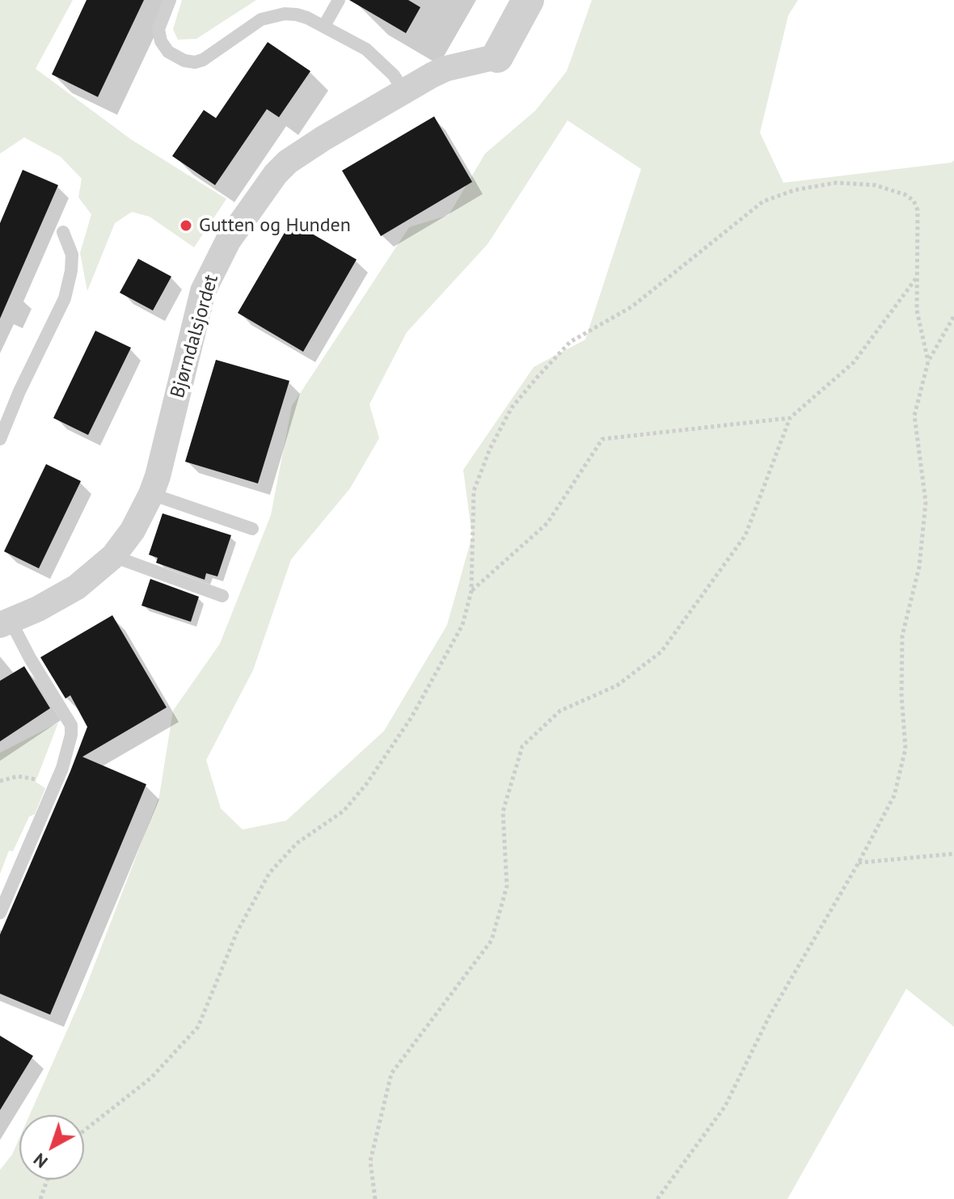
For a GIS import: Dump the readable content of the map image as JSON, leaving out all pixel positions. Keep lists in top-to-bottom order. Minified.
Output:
{"streets":{"street":["Bjørndalsjordet"]},"places":["Gutten og Hunden"],"north":"bottom left"}
